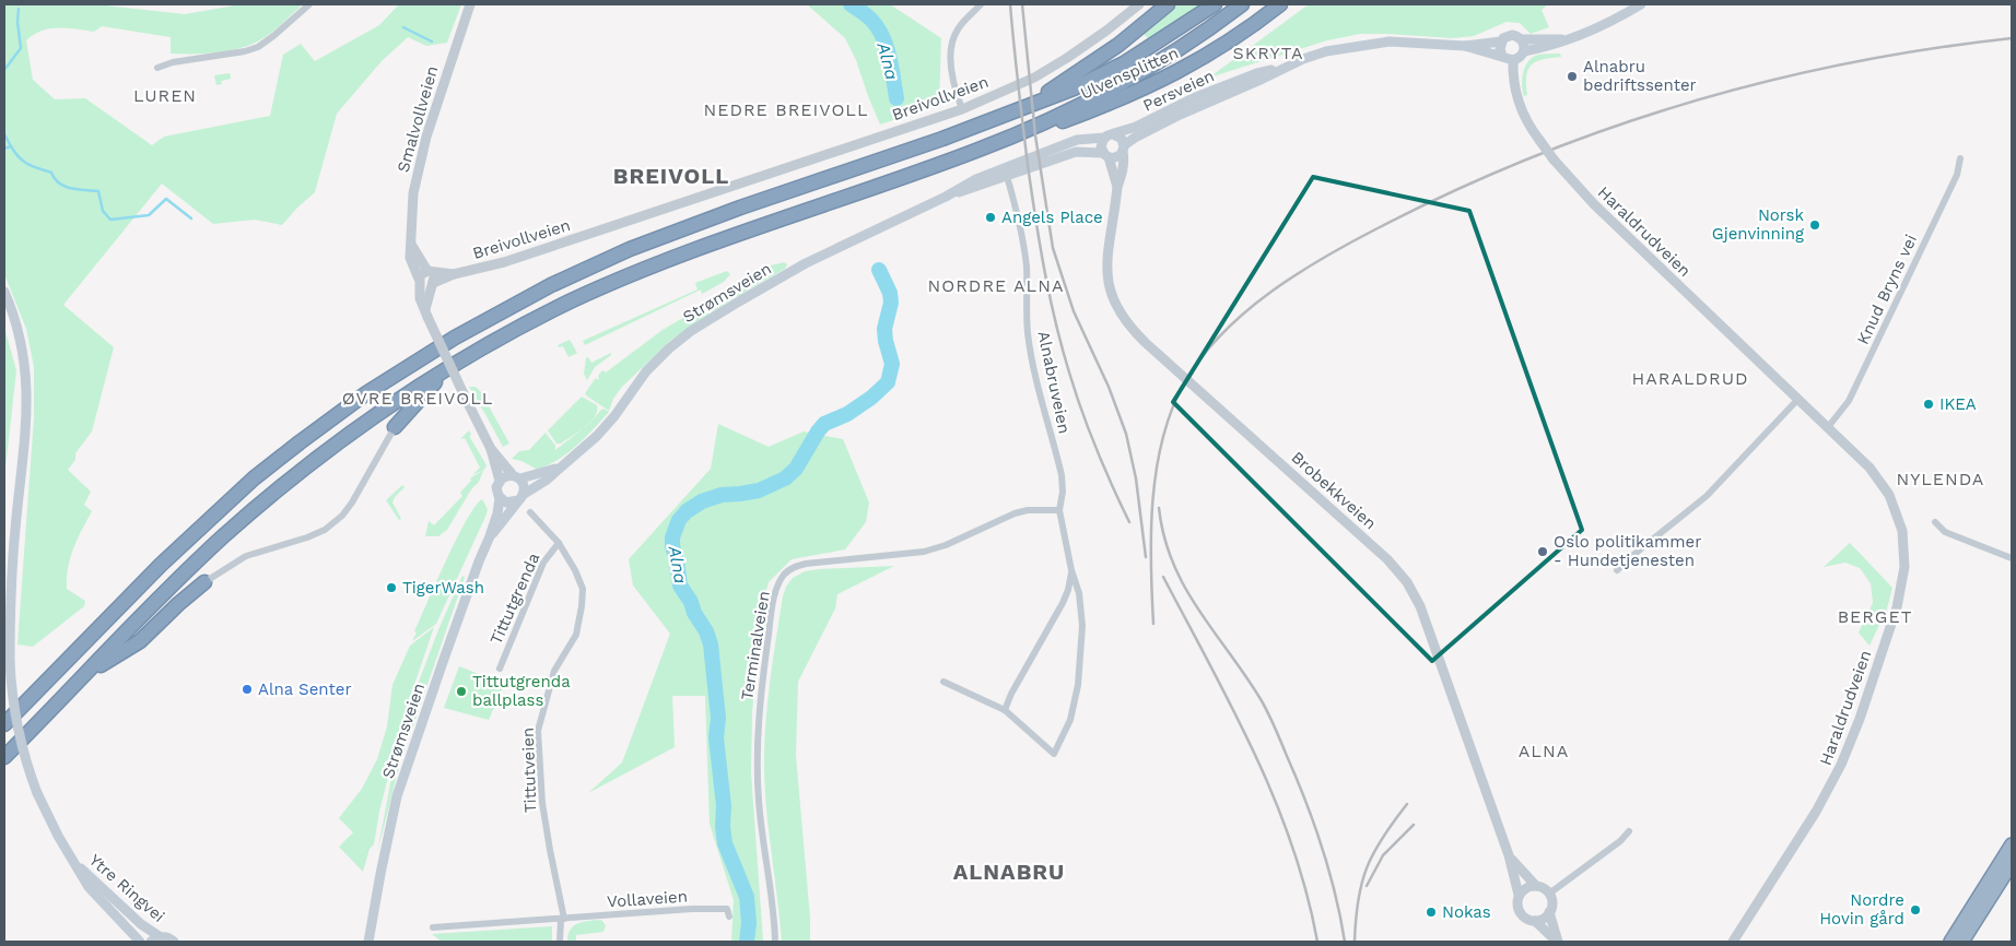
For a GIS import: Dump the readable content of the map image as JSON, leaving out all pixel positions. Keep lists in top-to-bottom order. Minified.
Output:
{"streets":{"highway":["Ulvensplitten"],"main road":["Persveien","Strømsveien","Ytre Ringvei"],"street":["Breivollveien","Smalvollveien","Haraldrudveien","Knud Bryns vei","Alnabruveien","Brobekkveien","Tittutgrenda","Terminalveien","Tittutveien","Vollaveien"]},"crossings":[["Persveien","Haraldrudveien"],["Persveien","Strømsveien"],["Persveien","Brobekkveien"],["Breivollveien","Smalvollveien"],["Smalvollveien","Strømsveien"],["Haraldrudveien","Knud Bryns vei"],["Strømsveien","Alnabruveien"],["Strømsveien","Brobekkveien"],["Alnabruveien","Terminalveien"],["Tittutgrenda","Tittutveien"],["Tittutveien","Vollaveien"]],"districts":["SKRYTA","LUREN","NEDRE BREIVOLL","BREIVOLL","NORDRE ALNA","HARALDRUD","ØVRE BREIVOLL","NYLENDA","BERGET","ALNA","ALNABRU"],"water":["Alna"],"places":["Alnabru bedriftssenter","Angels Place","Norsk Gjenvinning","IKEA","Oslo politikammer - Hundetjenesten","TigerWash","Alna Senter","Tittutgrenda ballplass","Nordre Hovin gård","Nokas"]}
